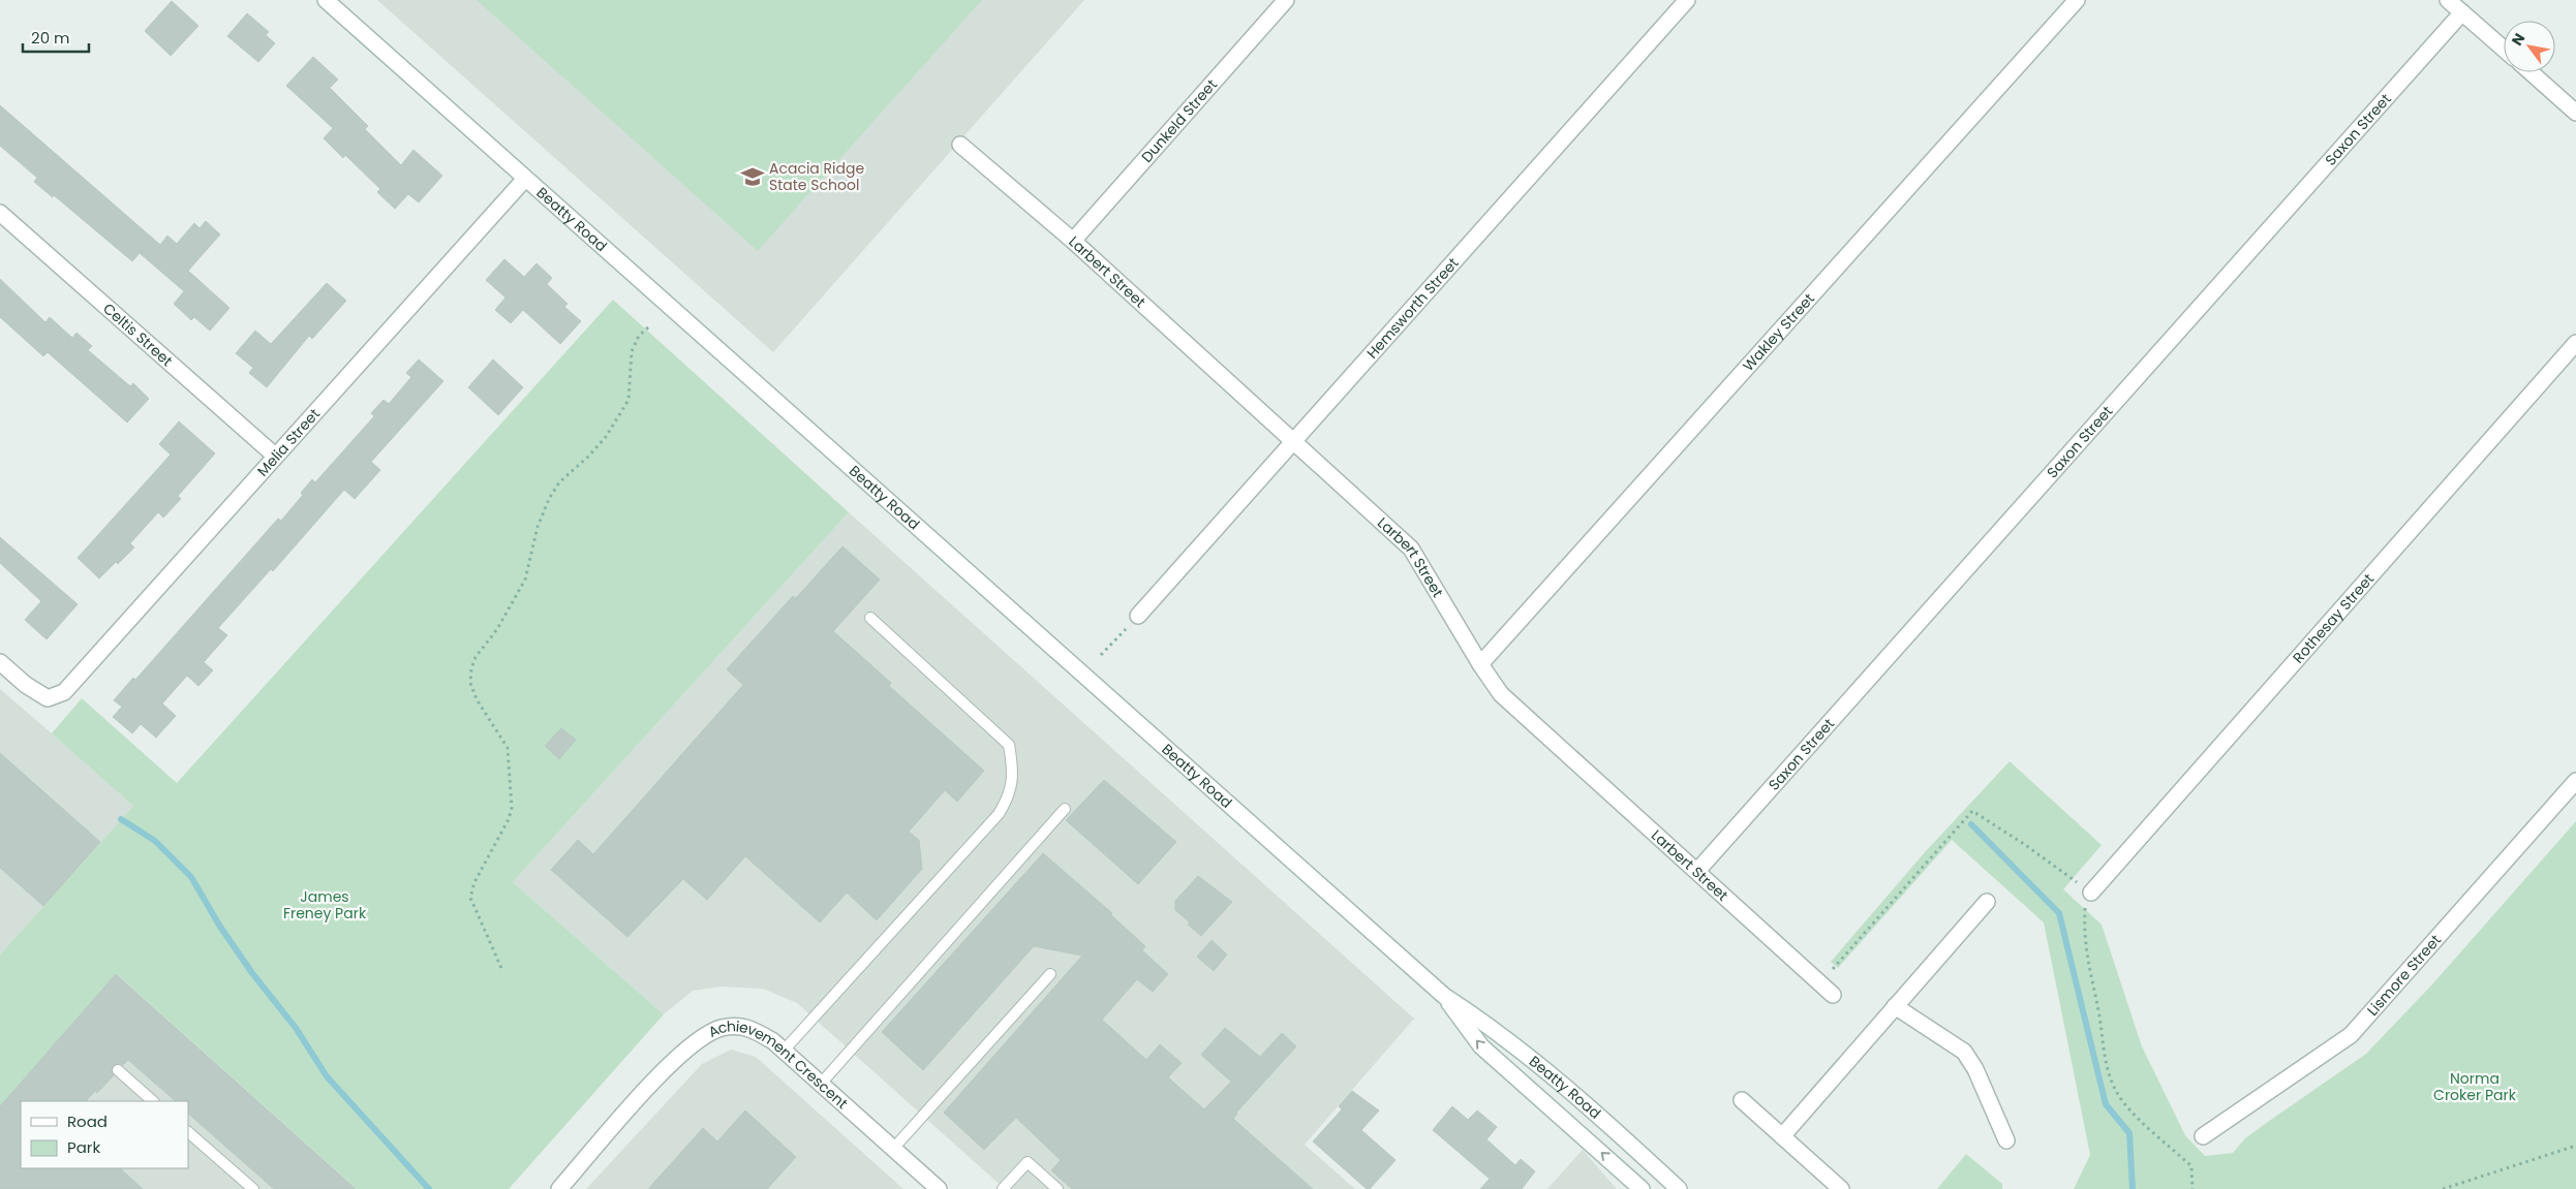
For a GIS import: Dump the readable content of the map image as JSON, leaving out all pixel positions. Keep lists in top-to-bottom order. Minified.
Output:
{"streets":{"street":["Dunkeld Street","Saxon Street","Beatty Road","Larbert Street","Hemsworth Street","Wakley Street","Celtis Street","Melia Street","Rothesay Street","Lismore Street","Achievement Crescent"]},"crossings":[["Dunkeld Street","Larbert Street"],["Saxon Street","Larbert Street"],["Beatty Road","Melia Street"],["Larbert Street","Hemsworth Street"],["Larbert Street","Wakley Street"],["Celtis Street","Melia Street"]],"parks":["James Freney Park","Norma Croker Park"],"places":{"school or university":["Acacia Ridge State School"]},"legend":["Road","Park"],"scale_bar":"20 m","north":"top left"}
